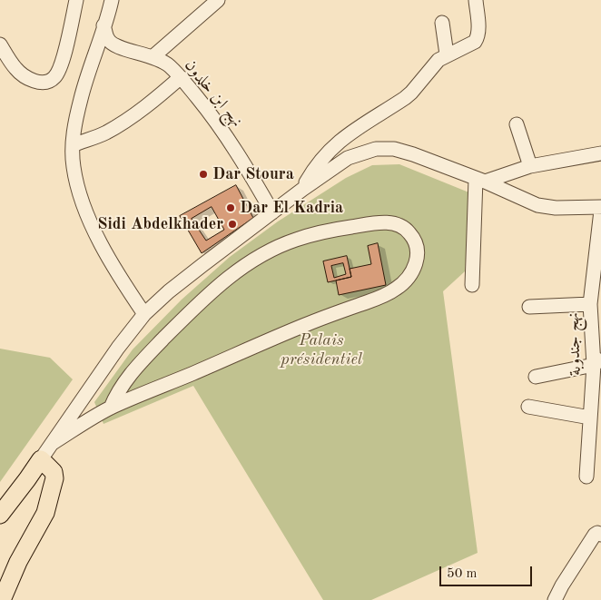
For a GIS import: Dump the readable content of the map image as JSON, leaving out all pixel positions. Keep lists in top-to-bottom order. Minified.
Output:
{"streets":{"street":["نهج ابن خلدون","نهج جندوبة"]},"parks":["Palais présidentiel"],"places":["Dar Stoura","Dar El Kadria","Sidi Abdelkhader"],"scale_bar":"50 m"}
